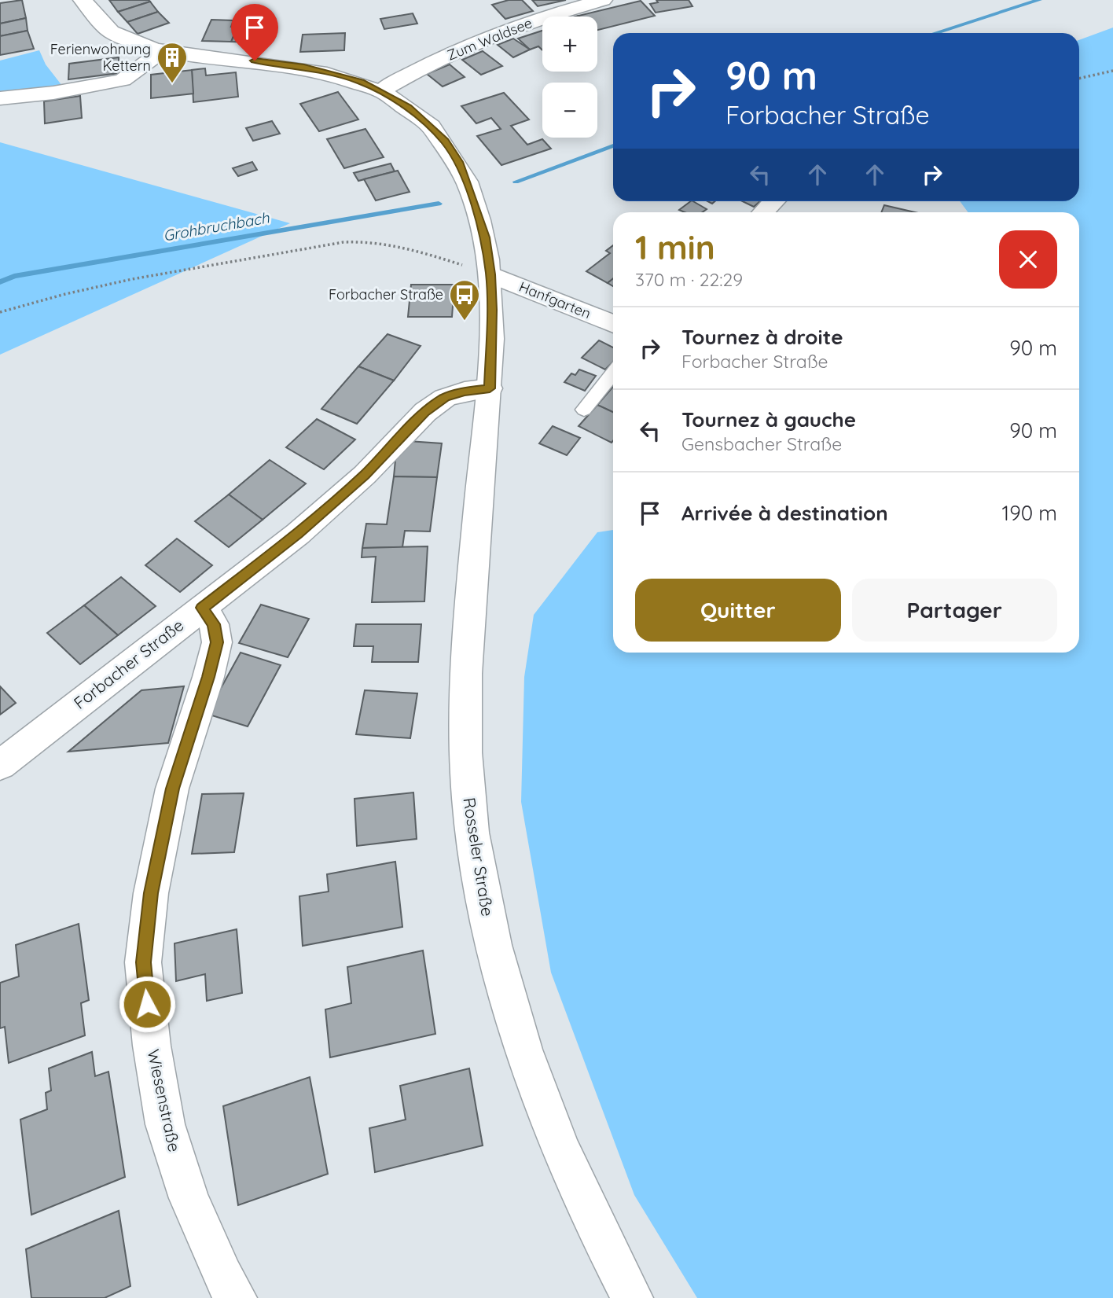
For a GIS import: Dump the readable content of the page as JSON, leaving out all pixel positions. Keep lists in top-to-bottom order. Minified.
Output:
{"streets":{"street":["Zum Waldsee","Hanfgarten","Forbacher Straße","Rosseler Straße","Wiesenstraße"]},"crossings":[["Zum Waldsee","Rosseler Straße"],["Hanfgarten","Rosseler Straße"],["Forbacher Straße","Rosseler Straße"],["Forbacher Straße","Wiesenstraße"]],"water":["Grohbruchbach"],"places":{"building":["Ferienwohnung Kettern"],"bus stop":["Forbacher Straße"]},"page":{"map_buttons":["+","−"],"turn":["90 m","Forbacher Straße"],"heading":["1 min","370 m · 22:29"],"list":[{"name":"Tournez à droite","note":"Forbacher Straße","value":"90 m"},{"name":"Tournez à gauche","note":"Gensbacher Straße","value":"90 m"},{"name":"Arrivée à destination","value":"190 m"}],"buttons":["Quitter","Partager"]}}
